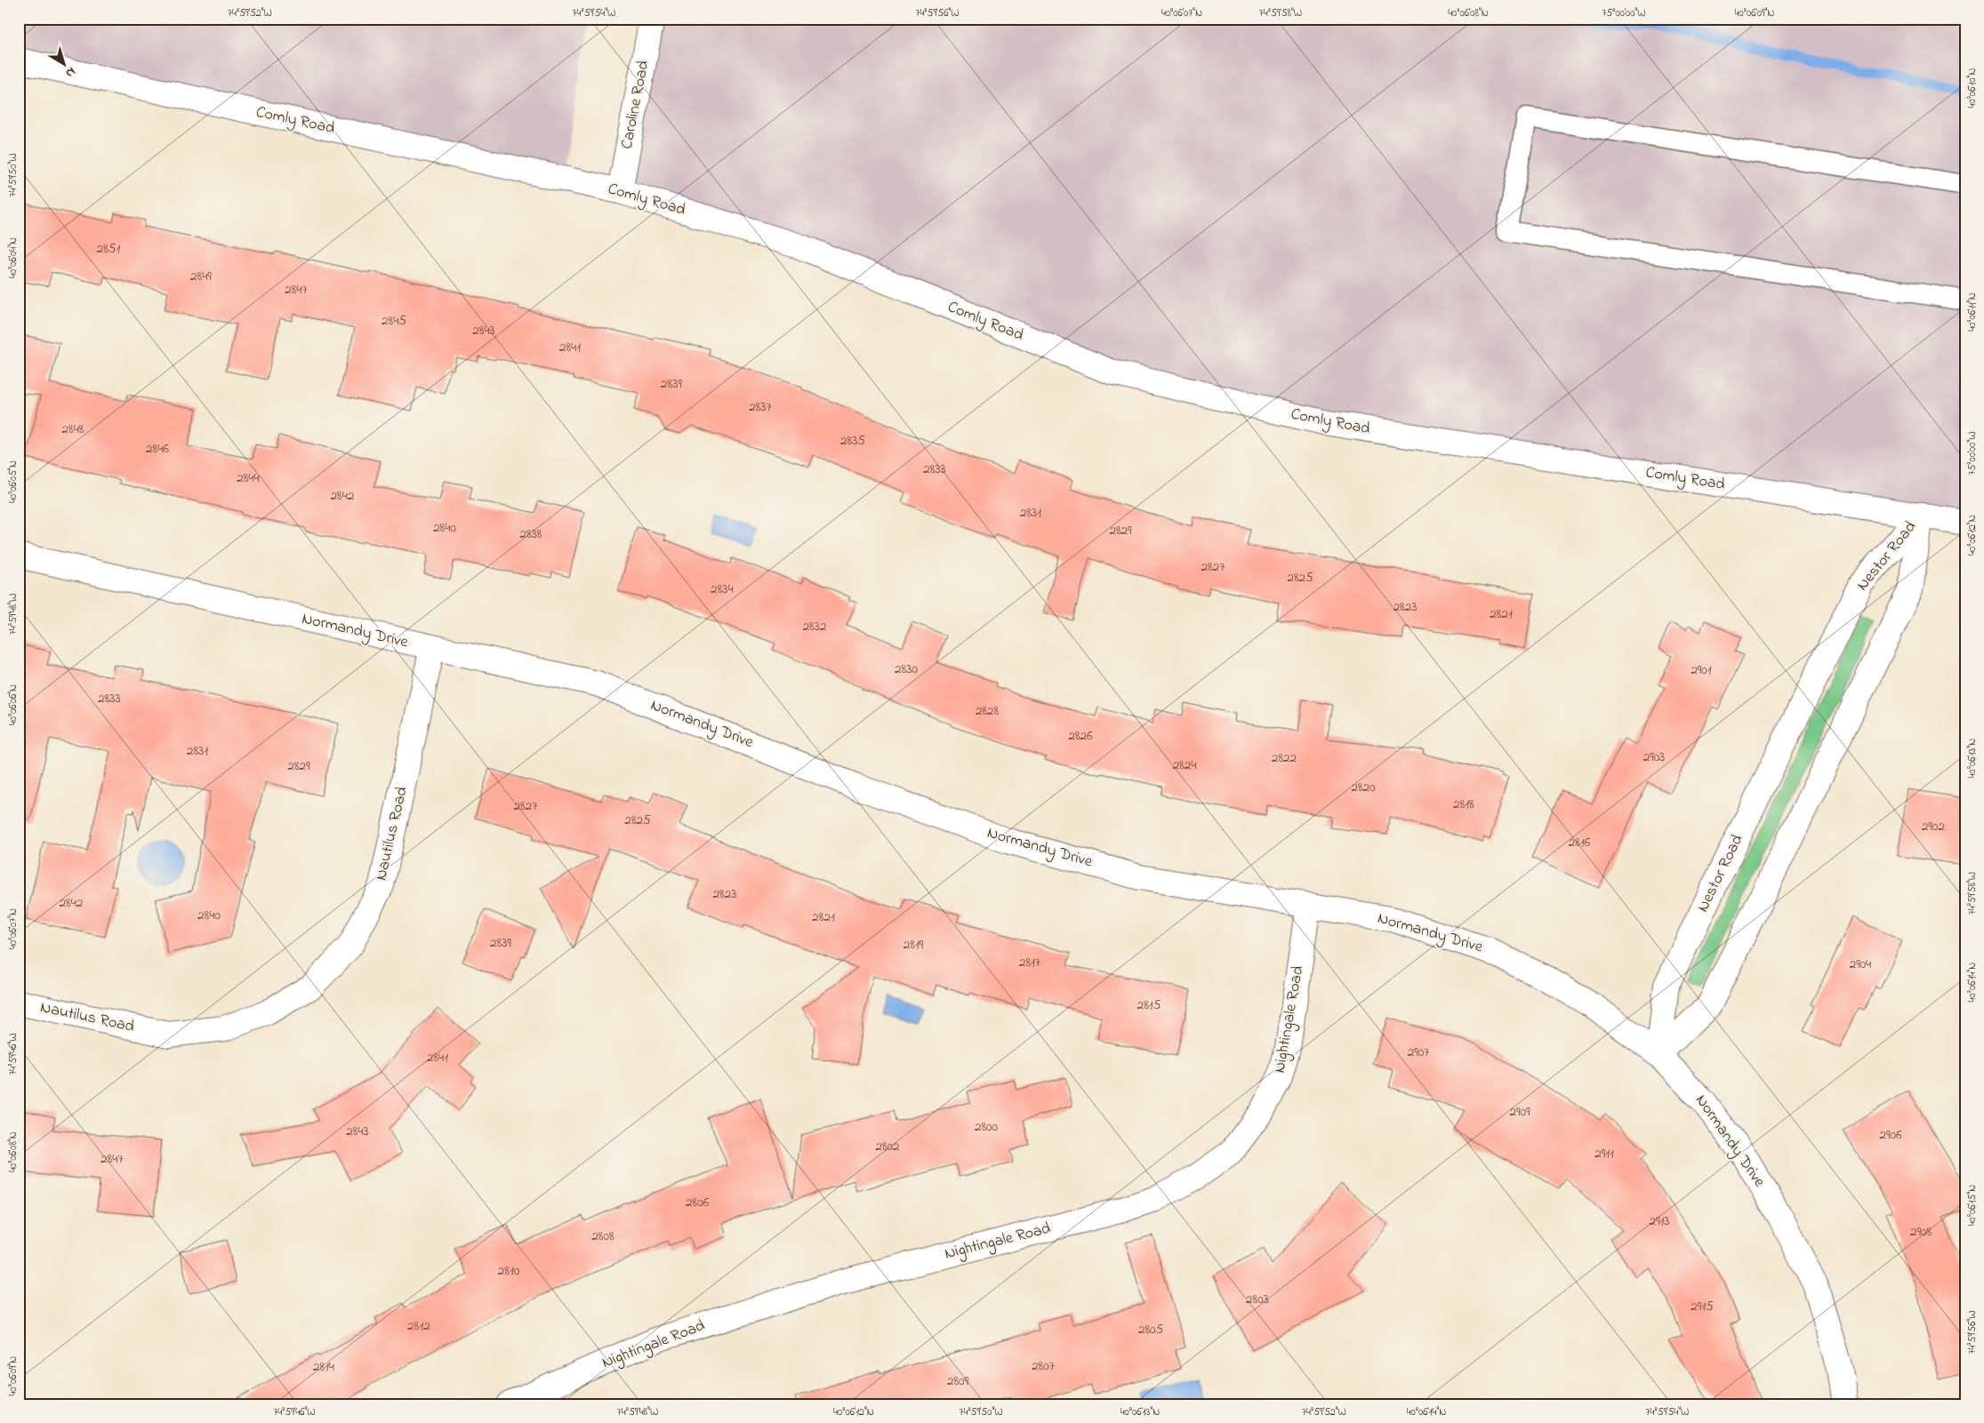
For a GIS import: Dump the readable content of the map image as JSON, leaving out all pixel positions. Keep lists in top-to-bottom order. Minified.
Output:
{"streets":{"street":["Caroline Road","Comly Road","Nestor Road","Normandy Drive","Nautilus Road","Nightingale Road"]},"crossings":[["Caroline Road","Comly Road"],["Comly Road","Nestor Road"],["Nestor Road","Normandy Drive"],["Normandy Drive","Nautilus Road"],["Normandy Drive","Nightingale Road"]],"house_numbers":["2851","2849","2847","2845","2843","2841","2839","2837","2848","2835","2846","2833","2844","2842","2831","2840","2829","2838","2827","2825","2834","2823","2821","2832","2830","2901","2833","2828","2826","2831","2903","2822","2824","2829","2820","2818","2827","2825","2902","2816","2823","2842","2840","2821","2839","2819","2817","2904","2815","2907","2841","2909","2800","2843","2906","2802","2911","2847","2806","2913","2908","2808","2810","2803","2915","2812","2805","2807","2814","2809"],"north":"bottom right","coordinates":["74°59'52\"W","74°59'54\"W","74°59'56\"W","40°06'07\"N","74°59'58\"W","40°06'08\"N","75°00'00\"W","40°06'09\"N","40°06'10\"N","74°59'50\"W","40°06'04\"N","40°06'11\"N","40°06'05\"N","40°06'12\"N","74°59'48\"W","40°06'06\"N","40°06'13\"N","40°06'14\"N","74°59'46\"W","40°06'15\"N"]}
